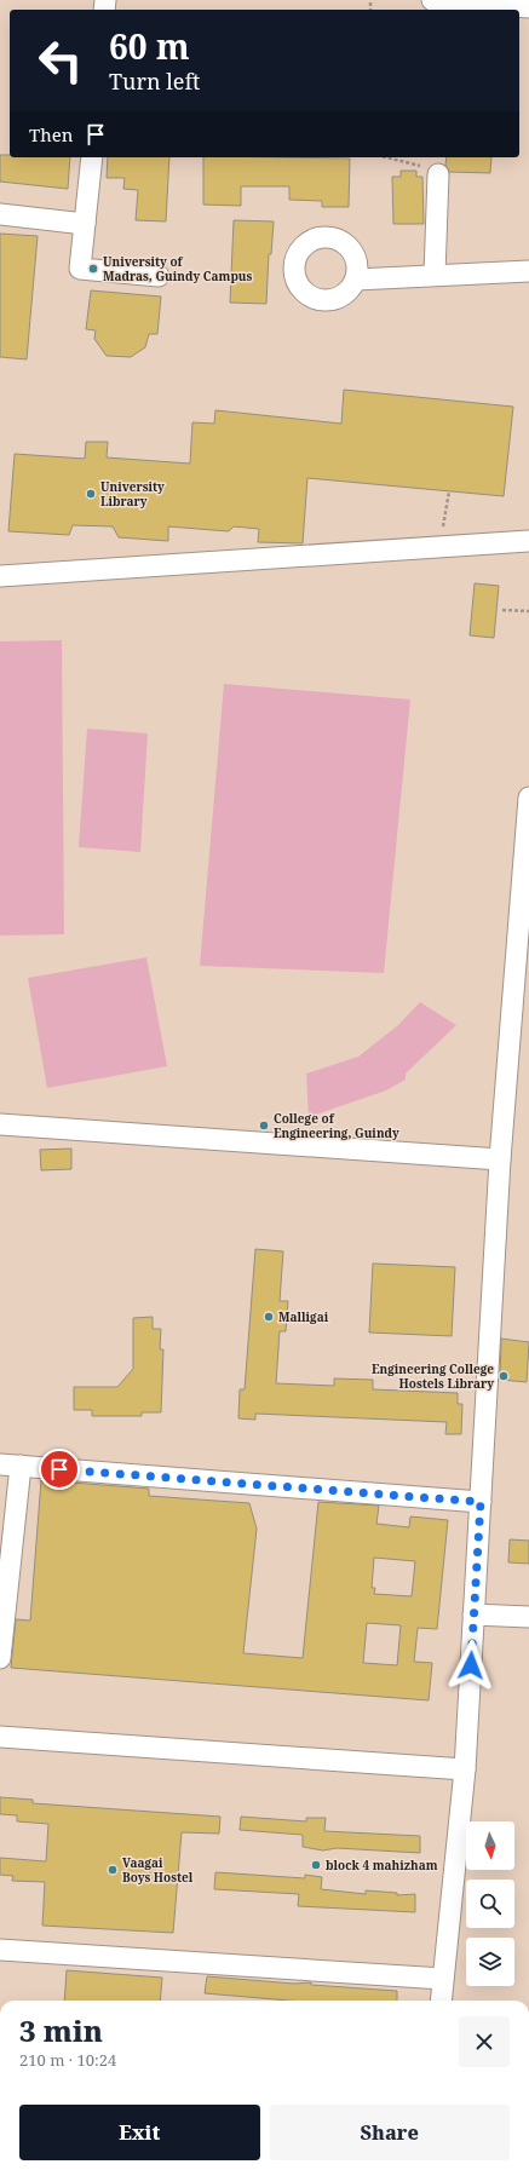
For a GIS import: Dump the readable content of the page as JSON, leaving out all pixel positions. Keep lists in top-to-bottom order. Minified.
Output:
{"places":["University of Madras, Guindy Campus","University Library","College of Engineering, Guindy","Malligai","Engineering College Hostels Library","block 4 mahizham","Vaagai Boys Hostel"],"north":"bottom","page":{"turn":["60 m","Turn left"],"then":"Then","heading":["3 min","210 m · 10:24"],"buttons":["Exit","Share"]}}
